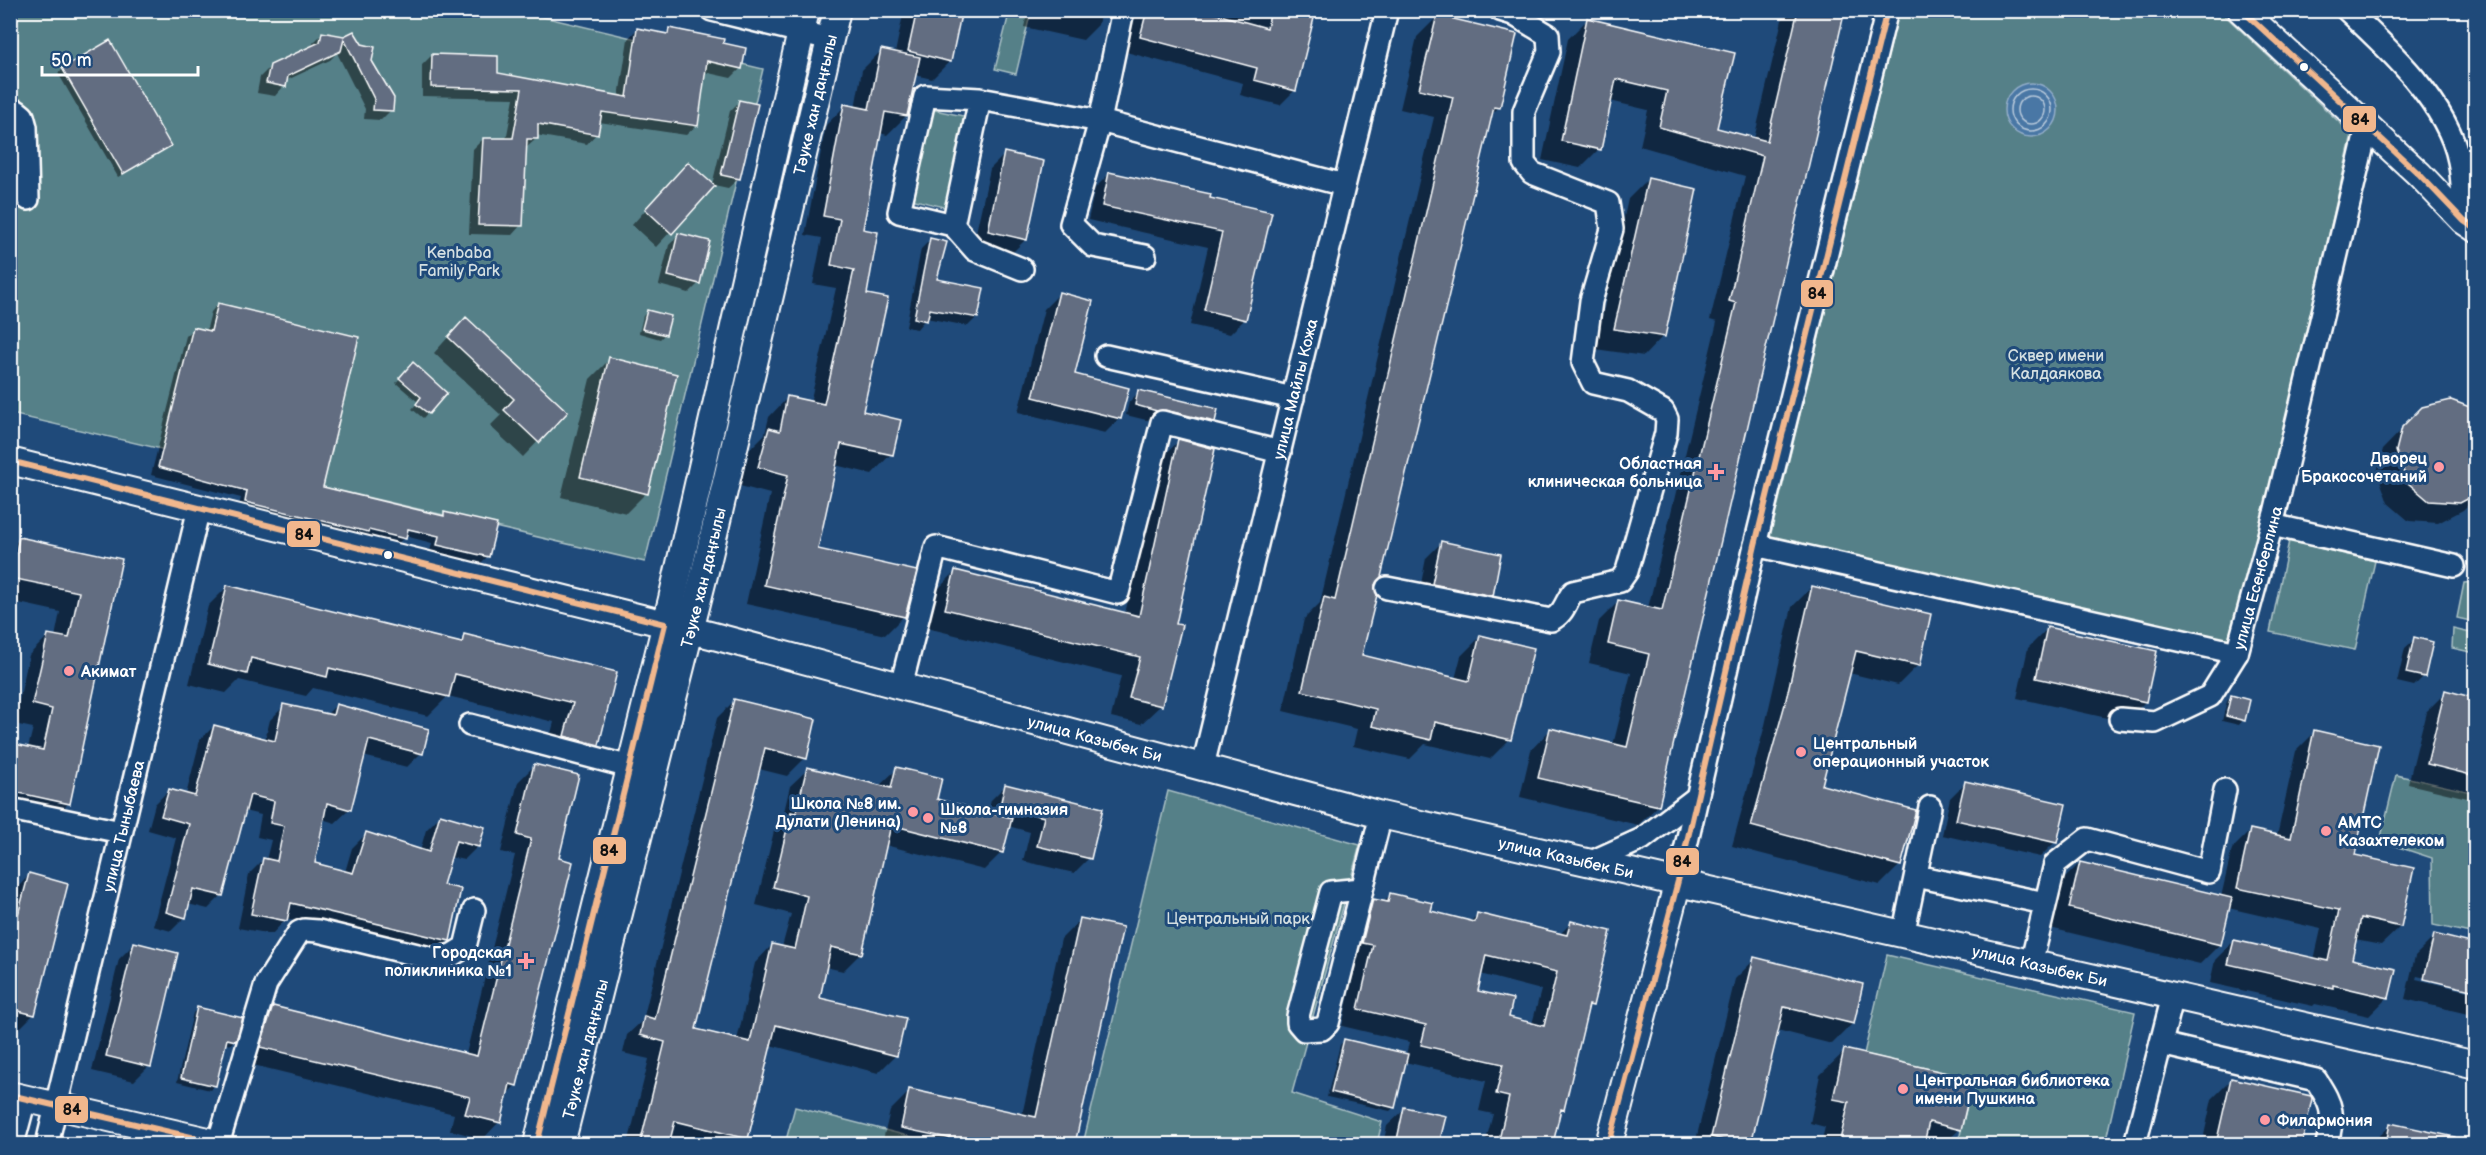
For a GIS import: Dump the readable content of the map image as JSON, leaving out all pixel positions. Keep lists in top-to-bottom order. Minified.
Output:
{"streets":{"main road":["Тәуке хан даңғылы","улица Казыбек Би"],"street":["улица Майлы Кожа","улица Есенберлина","улица Тыныбаева"]},"crossings":[["Тәуке хан даңғылы","улица Казыбек Би"],["улица Майлы Кожа","улица Казыбек Би"],["улица Казыбек Би","улица Тыныбаева"]],"parks":["Kenbaba Family Park","Сквер имени Калдаякова","Центральный парк"],"places":{"other":["Дворец Бракосочетаний","Акимат","Центральный операционный участок","Школа №8 им. Дулати (Ленина)","Школа-гимназия №8","АМТС Казахтелеком","Центральная библиотека имени Пушкина","Филармония"],"health":["Областная клиническая больница","Городская поликлиника №1"]},"lines":["transit line 84"],"scale_bar":"50 m"}
